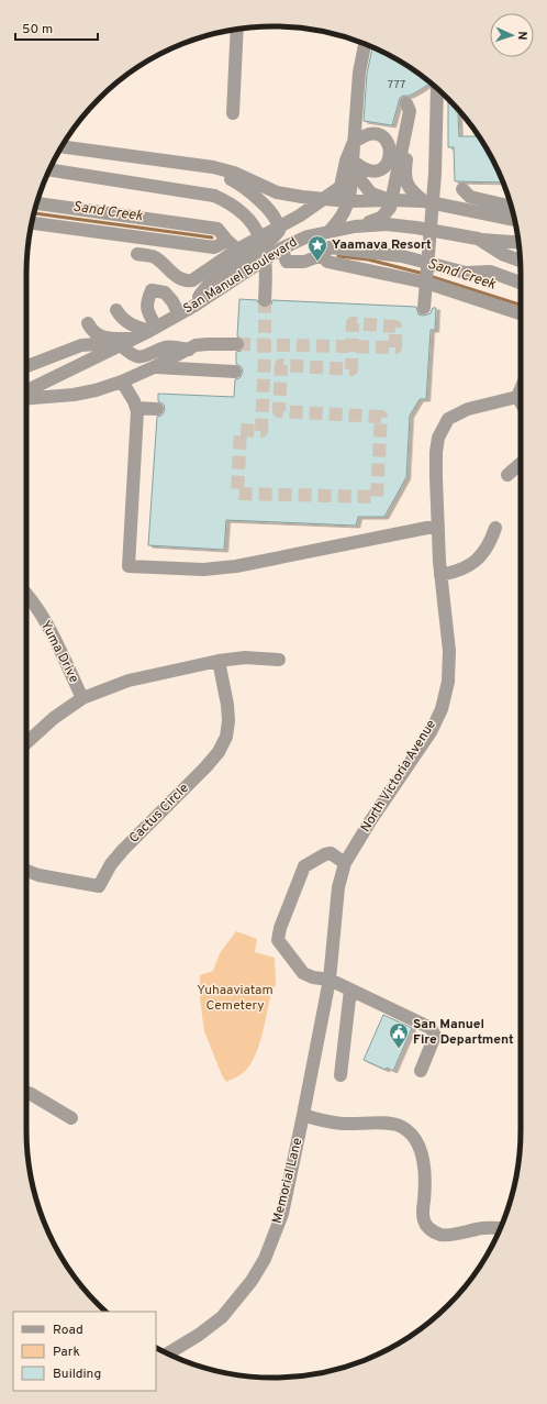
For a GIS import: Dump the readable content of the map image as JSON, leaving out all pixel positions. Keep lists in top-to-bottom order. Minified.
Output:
{"streets":{"street":["San Manuel Boulevard","Yuma Drive","North Victoria Avenue","Cactus Circle","Memorial Lane"]},"crossings":[["North Victoria Avenue","Memorial Lane"]],"water":["Sand Creek"],"parks":["Yuhaaviatam Cemetery"],"places":{"place":["Yaamava Resort"],"public building":["San Manuel Fire Department"]},"house_numbers":["777"],"legend":["Road","Park","Building"],"scale_bar":"50 m","north":"right"}
